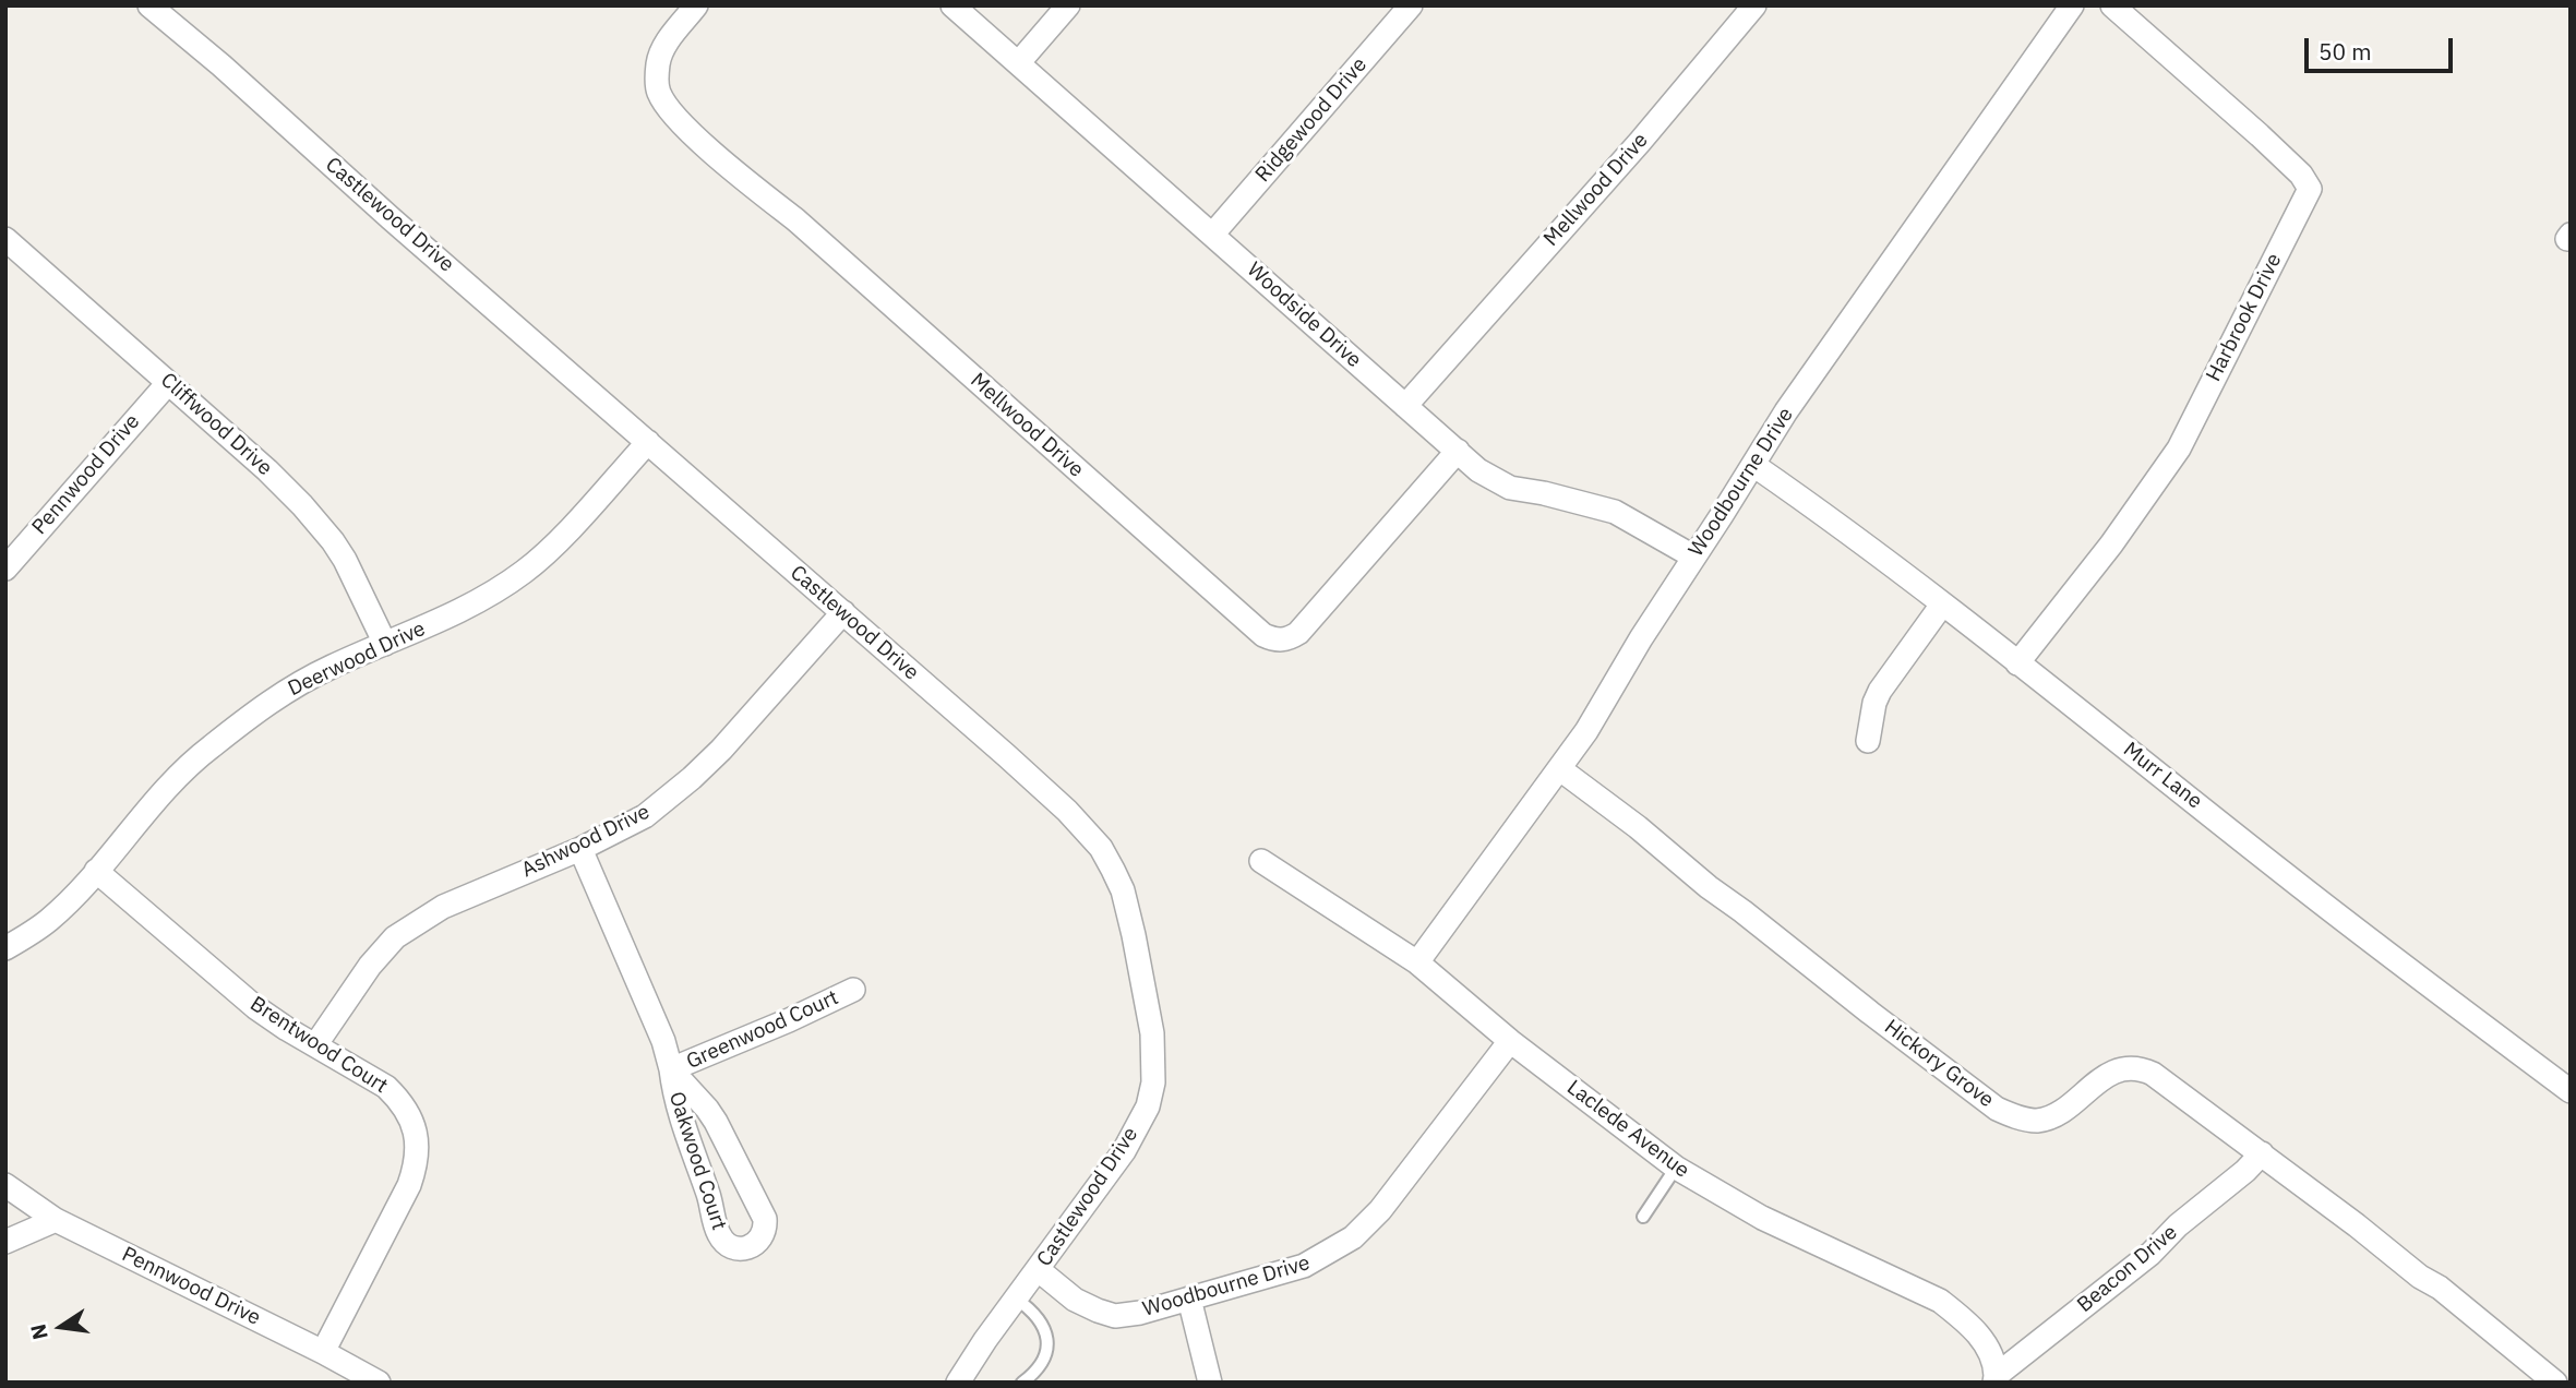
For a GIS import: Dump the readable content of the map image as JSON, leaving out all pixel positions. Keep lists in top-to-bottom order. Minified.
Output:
{"streets":{"street":["Ridgewood Drive","Mellwood Drive","Castlewood Drive","Woodside Drive","Harbrook Drive","Cliffwood Drive","Pennwood Drive","Woodbourne Drive","Deerwood Drive","Murr Lane","Ashwood Drive","Greenwood Court","Brentwood Court","Hickory Grove","Laclede Avenue","Oakwood Court","Beacon Drive"]},"crossings":[["Ridgewood Drive","Woodside Drive"],["Mellwood Drive","Woodside Drive"],["Castlewood Drive","Woodbourne Drive"],["Castlewood Drive","Deerwood Drive"],["Castlewood Drive","Ashwood Drive"],["Woodside Drive","Woodbourne Drive"],["Harbrook Drive","Murr Lane"],["Cliffwood Drive","Pennwood Drive"],["Cliffwood Drive","Deerwood Drive"],["Pennwood Drive","Brentwood Court"],["Woodbourne Drive","Murr Lane"],["Woodbourne Drive","Hickory Grove"],["Woodbourne Drive","Laclede Avenue"],["Deerwood Drive","Brentwood Court"],["Ashwood Drive","Brentwood Court"],["Ashwood Drive","Oakwood Court"],["Greenwood Court","Oakwood Court"],["Hickory Grove","Beacon Drive"],["Laclede Avenue","Beacon Drive"]],"scale_bar":"50 m","north":"left"}
